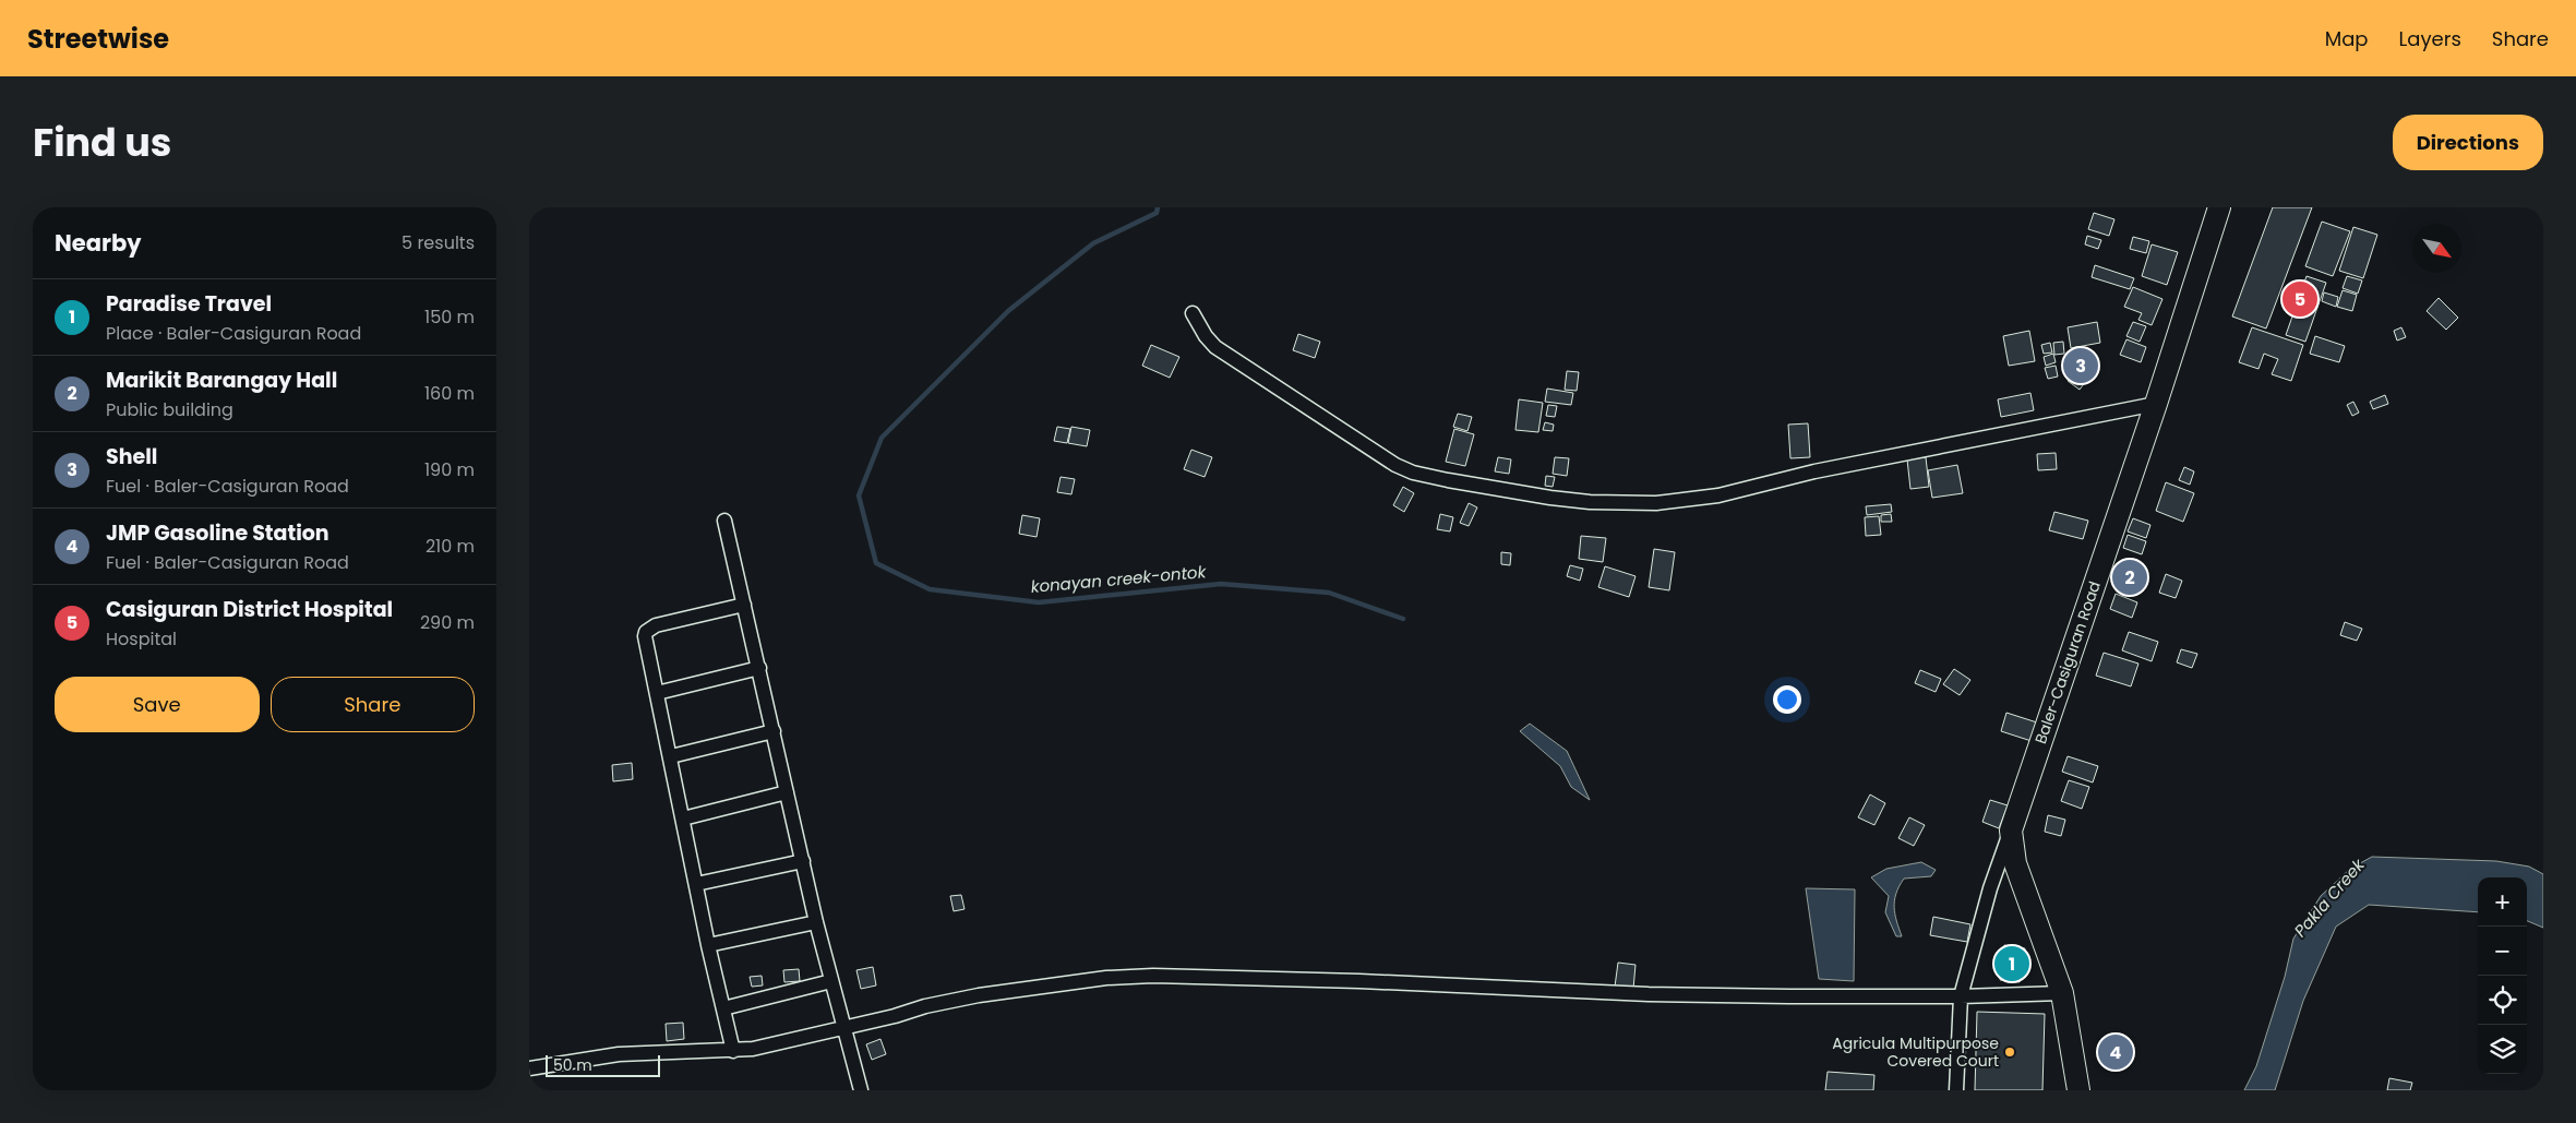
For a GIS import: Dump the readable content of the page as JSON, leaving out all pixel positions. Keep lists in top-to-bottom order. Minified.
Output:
{"streets":{"main road":["Baler-Casiguran Road"]},"water":["konayan creek-ontok","Pakla Creek"],"places":["Agricula Multipurpose Covered Court"],"scale_bar":"50 m","north":"bottom right","page":{"header":"Streetwise","nav":["Map","Layers","Share"],"title":"Find us","buttons":["Directions",["Save","Share"]],"heading":["Nearby","5 results"],"list":[{"mark":"1","name":"Paradise Travel","note":"Place · Baler-Casiguran Road","value":"150 m"},{"mark":"2","name":"Marikit Barangay Hall","note":"Public building","value":"160 m"},{"mark":"3","name":"Shell","note":"Fuel · Baler-Casiguran Road","value":"190 m"},{"mark":"4","name":"JMP Gasoline Station","note":"Fuel · Baler-Casiguran Road","value":"210 m"},{"mark":"5","name":"Casiguran District Hospital","note":"Hospital","value":"290 m"}],"pins":["5","3","2","1","4"],"map_buttons":["+","−"],"scale":"50 m"}}
